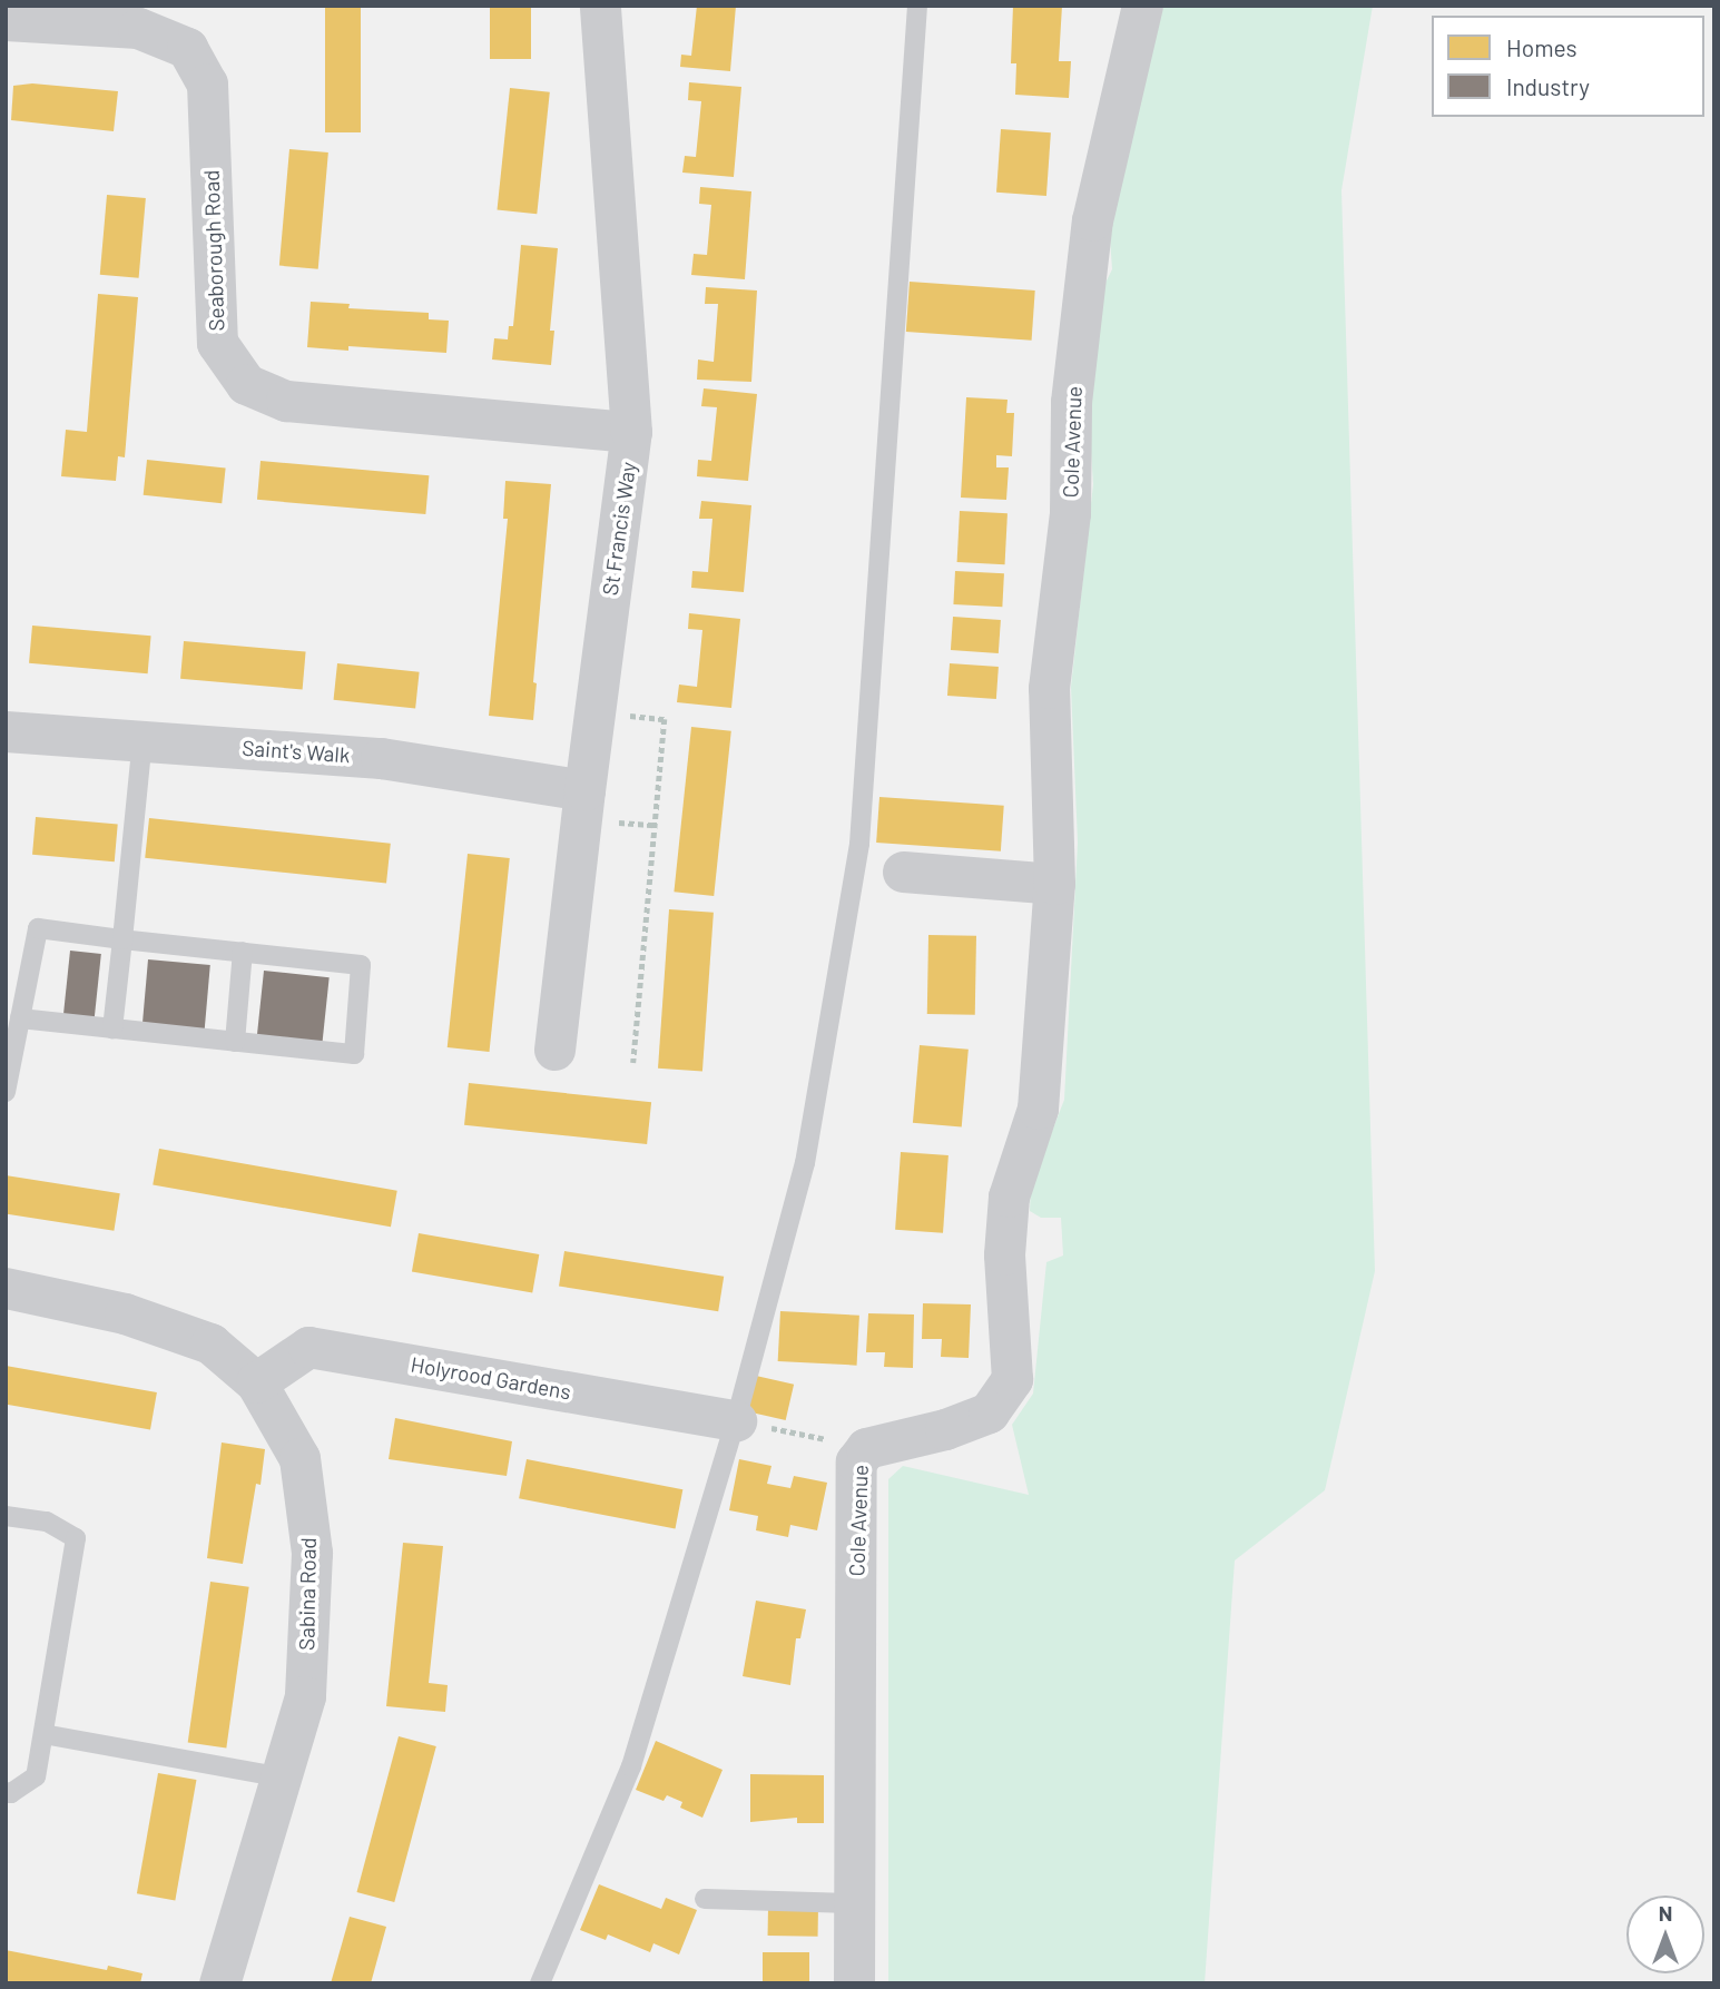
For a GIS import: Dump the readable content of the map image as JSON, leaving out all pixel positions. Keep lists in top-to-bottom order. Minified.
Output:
{"streets":{"street":["Seaborough Road","Cole Avenue","St Francis Way","Saint's Walk","Holyrood Gardens","Sabina Road"]},"crossings":[["Seaborough Road","St Francis Way"],["St Francis Way","Saint's Walk"],["Holyrood Gardens","Sabina Road"]],"legend":["Homes","Industry"],"north":"top"}
